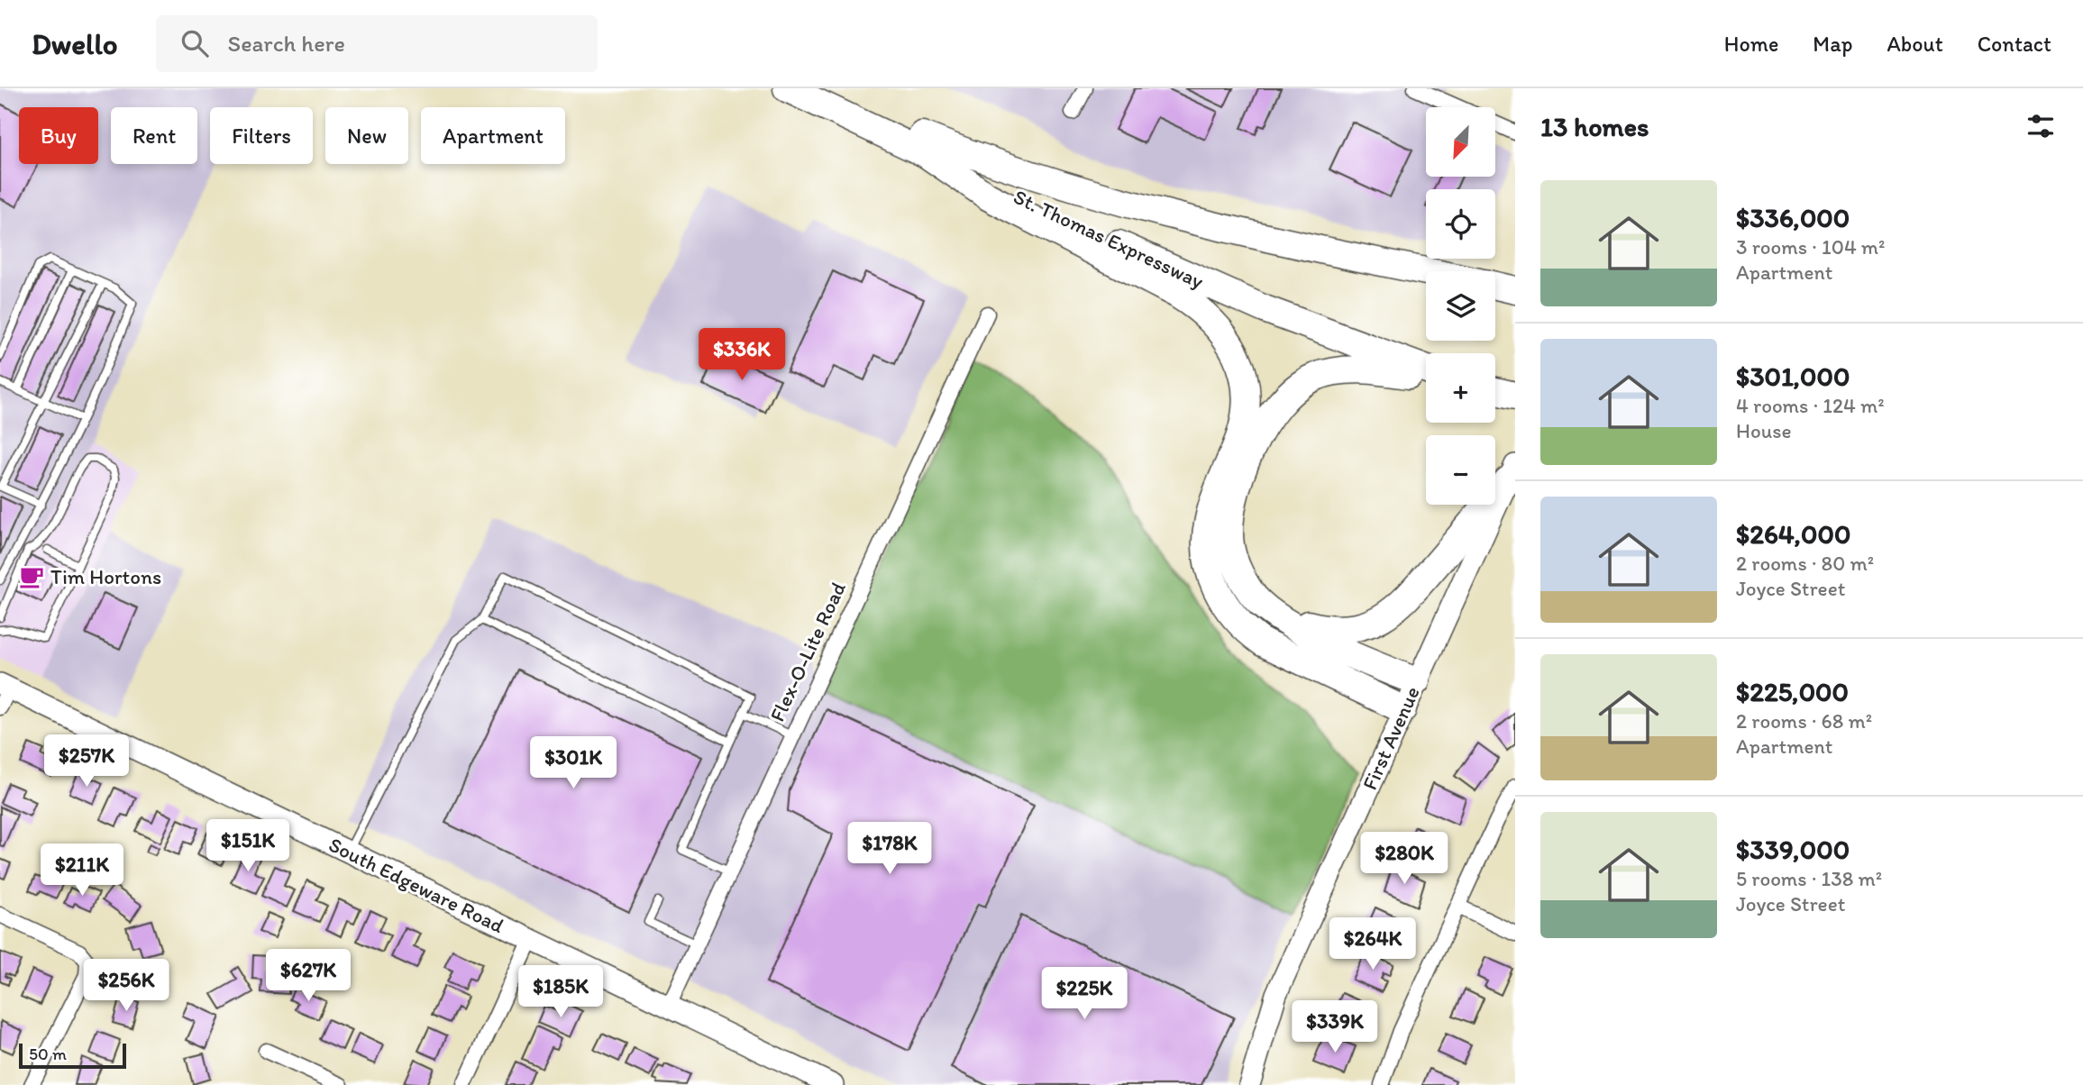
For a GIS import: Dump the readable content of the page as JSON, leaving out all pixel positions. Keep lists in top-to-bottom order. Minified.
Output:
{"streets":{"highway":["St. Thomas Expressway"],"main road":["First Avenue","South Edgeware Road"],"street":["Flex-O-Lite Road"]},"crossings":[["Flex-O-Lite Road","South Edgeware Road"]],"places":{"cafe":["Tim Hortons"]},"scale_bar":"50 m","north":"bottom left","page":{"header":"Dwello","search":"Search here","nav":["Home","Map","About","Contact"],"heading":"13 homes","map_buttons":["+","−"],"chip":["Buy","Rent","Filters","New","Apartment"],"list":[{"name":"$336,000","note":"3 rooms · 104 m² · Apartment"},{"name":"$301,000","note":"4 rooms · 124 m² · House"},{"name":"$264,000","note":"2 rooms · 80 m² · Joyce Street"},{"name":"$225,000","note":"2 rooms · 68 m² · Apartment"},{"name":"$339,000","note":"5 rooms · 138 m² · Joyce Street"}],"price":["$336K","$257K","$301K","$151K","$178K","$280K","$211K","$264K","$627K","$256K","$185K","$225K","$339K"],"scale":"50 m"}}
